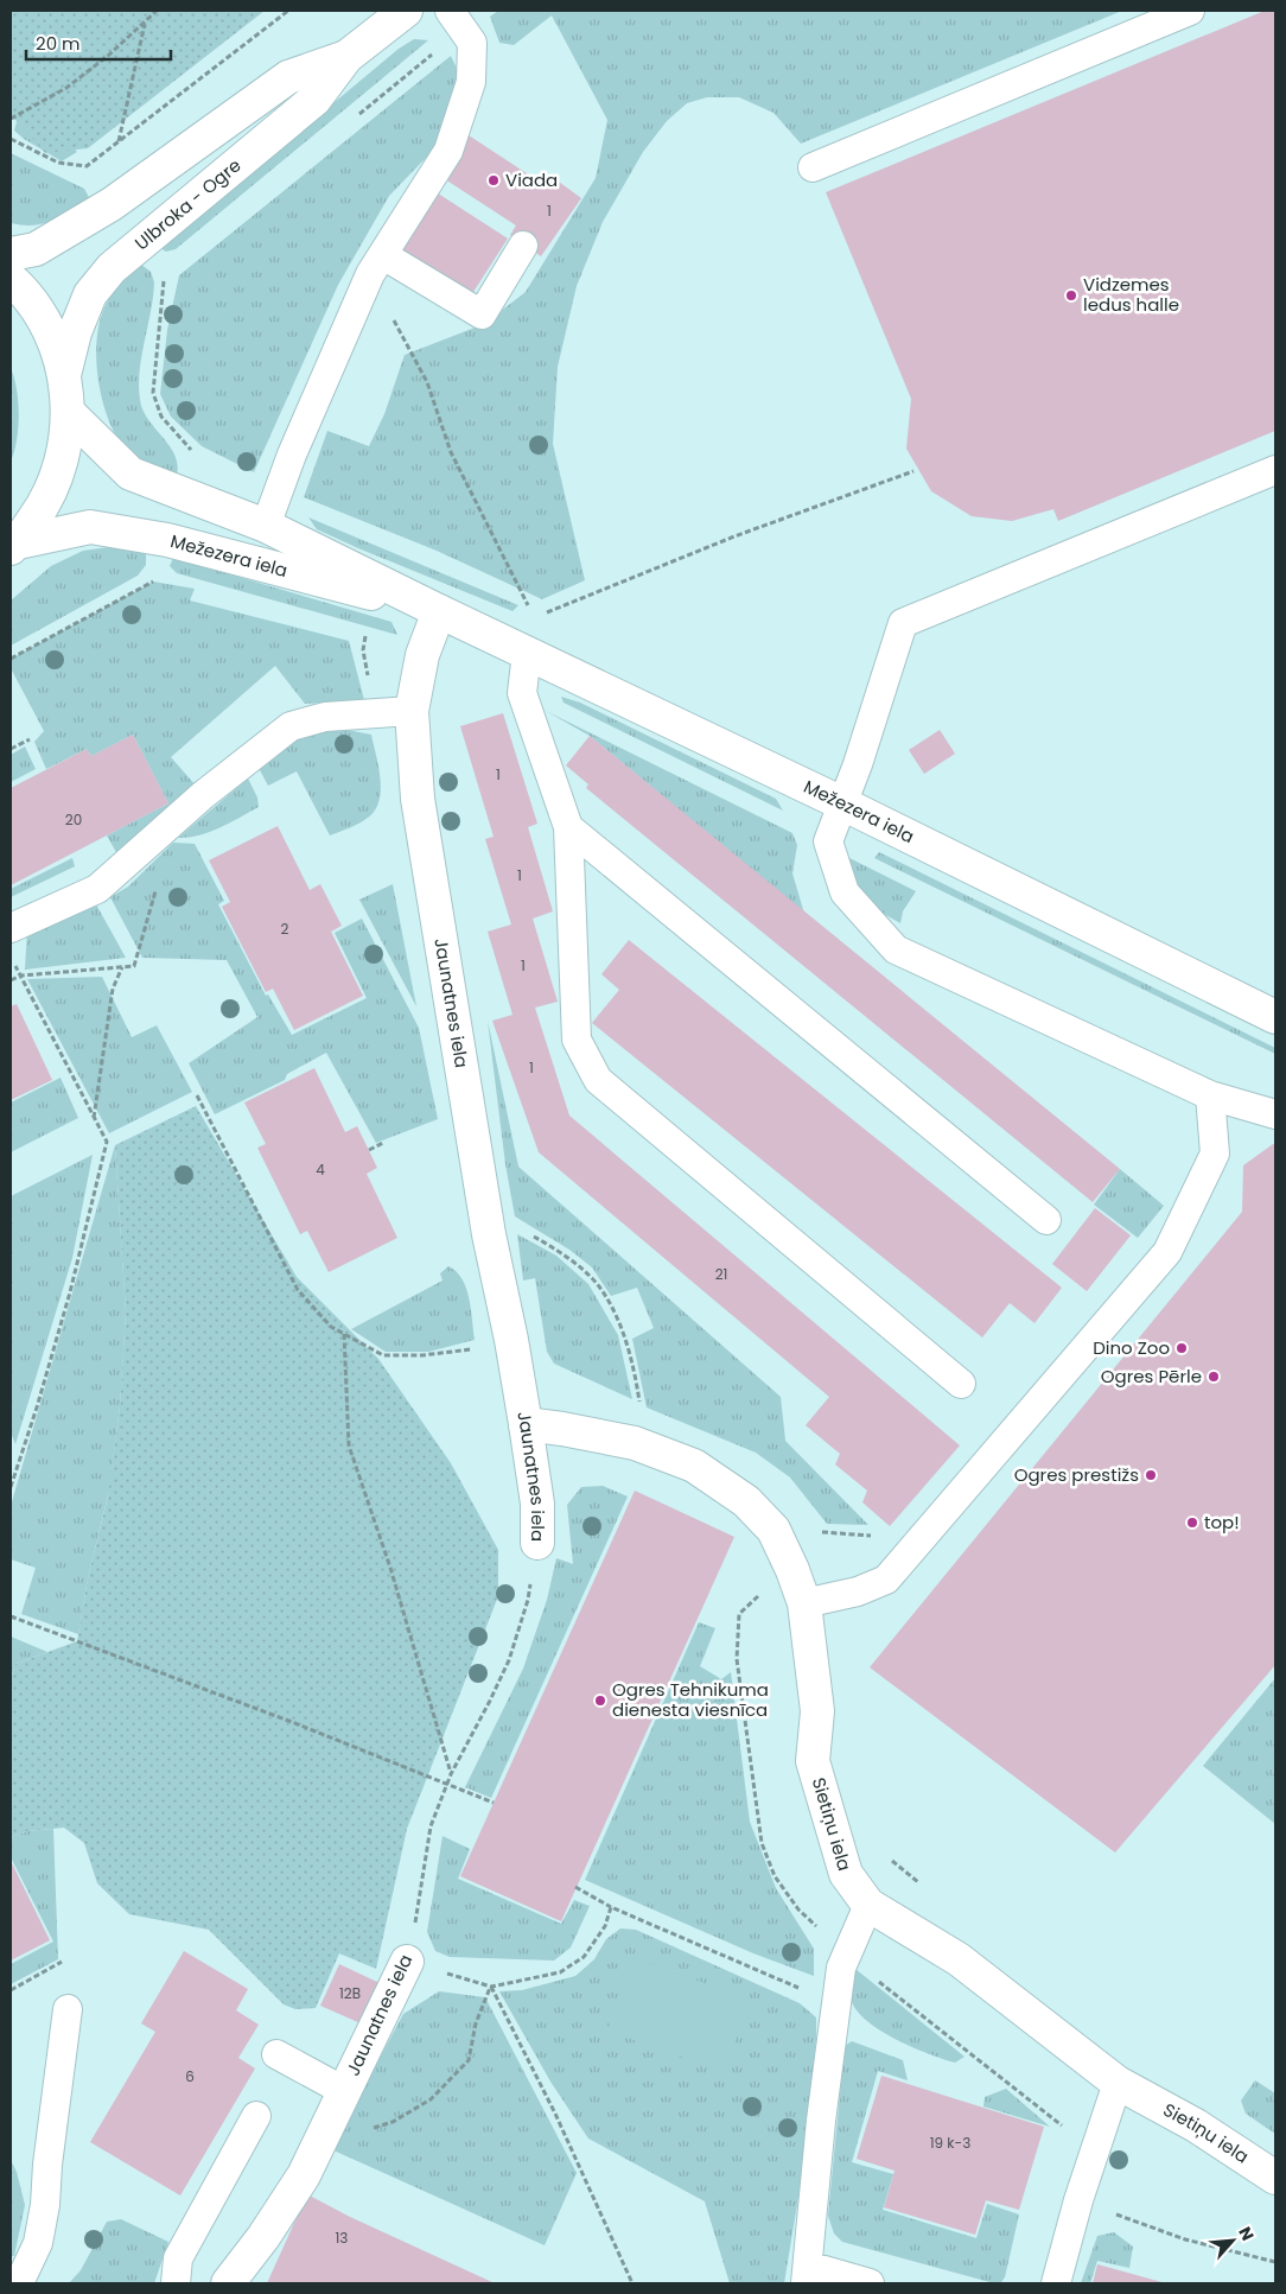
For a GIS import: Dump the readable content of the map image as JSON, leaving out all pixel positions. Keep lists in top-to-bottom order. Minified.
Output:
{"streets":{"street":["Ulbroka - Ogre","Mežezera iela","Jaunatnes iela","Sietiņu iela"]},"crossings":[["Mežezera iela","Jaunatnes iela"],["Jaunatnes iela","Sietiņu iela"]],"places":["Viada","Vidzemes ledus halle","Dino Zoo","Ogres Pērle","Ogres prestižs","top!","Ogres Tehnikuma dienesta viesnīca"],"house_numbers":["1","1","20","1","2","1","1","4","21","12B","6","19 k-3","13"],"scale_bar":"20 m","north":"top right"}
